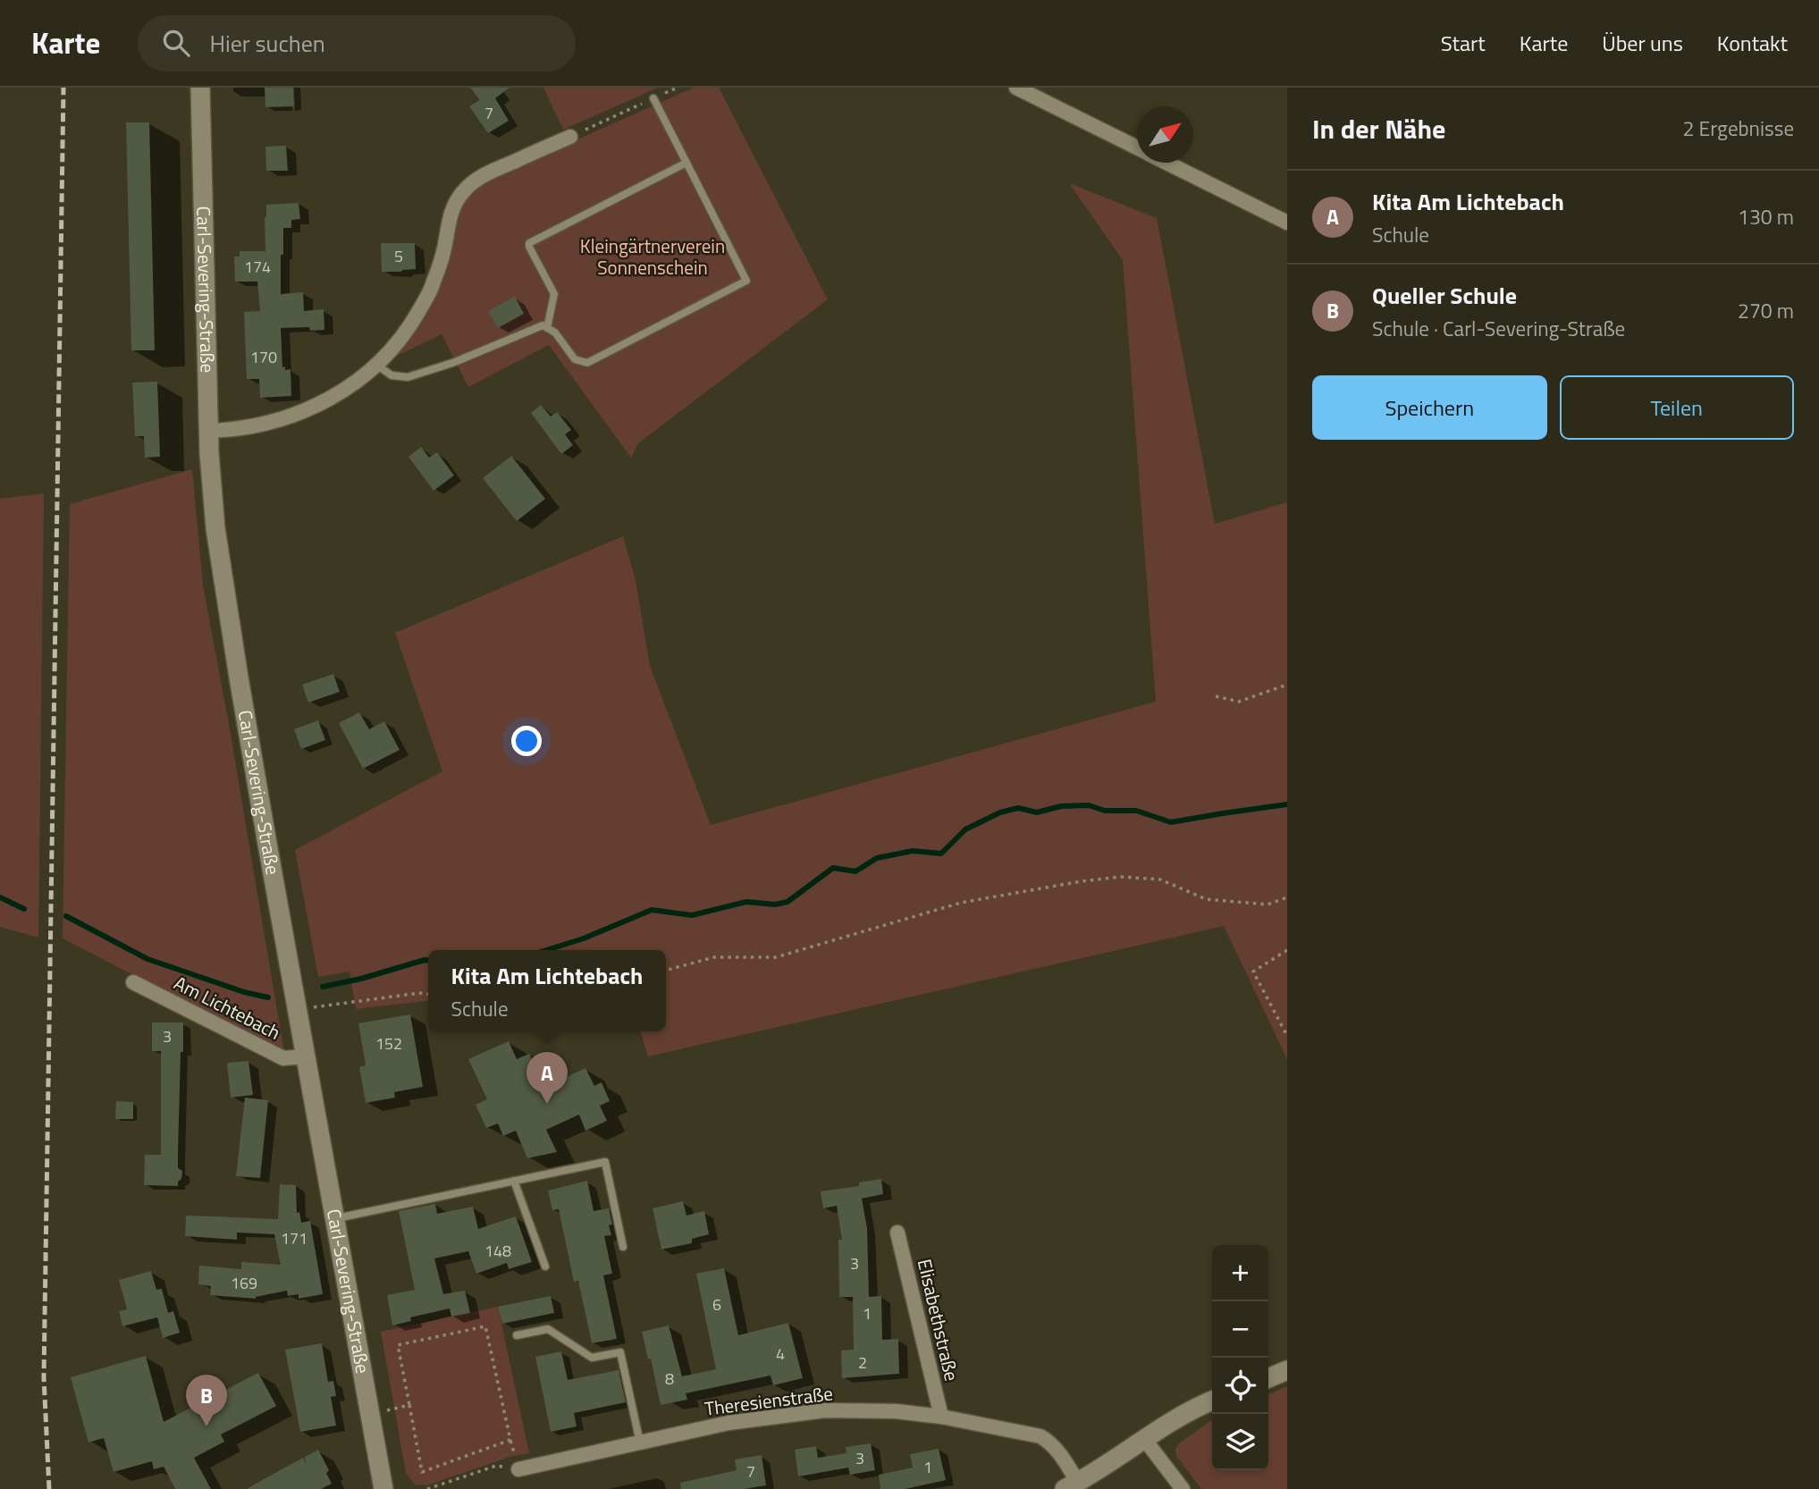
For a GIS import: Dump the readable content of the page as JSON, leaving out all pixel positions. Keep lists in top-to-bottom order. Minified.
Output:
{"streets":{"street":["Carl-Severing-Straße","Am Lichtebach","Elisabethstraße","Theresienstraße"]},"crossings":[["Carl-Severing-Straße","Am Lichtebach"],["Elisabethstraße","Theresienstraße"]],"parks":["Kleingärtnerverein Sonnenschein"],"house_numbers":["7","5","174","170","3","152","171","148","3","169","6","1","4","2","8","3","1","7"],"north":"top right","page":{"header":"Karte","search":"Hier suchen","nav":["Start","Karte","Über uns","Kontakt"],"heading":["In der Nähe","2 Ergebnisse"],"list":[{"mark":"A","name":"Kita Am Lichtebach","note":"Schule","value":"130 m"},{"mark":"B","name":"Queller Schule","note":"Schule · Carl-Severing-Straße","value":"270 m"}],"buttons":["Speichern","Teilen"],"popup":["Kita Am Lichtebach","Schule"],"pins":["A","B"],"map_buttons":["+","−"]}}
